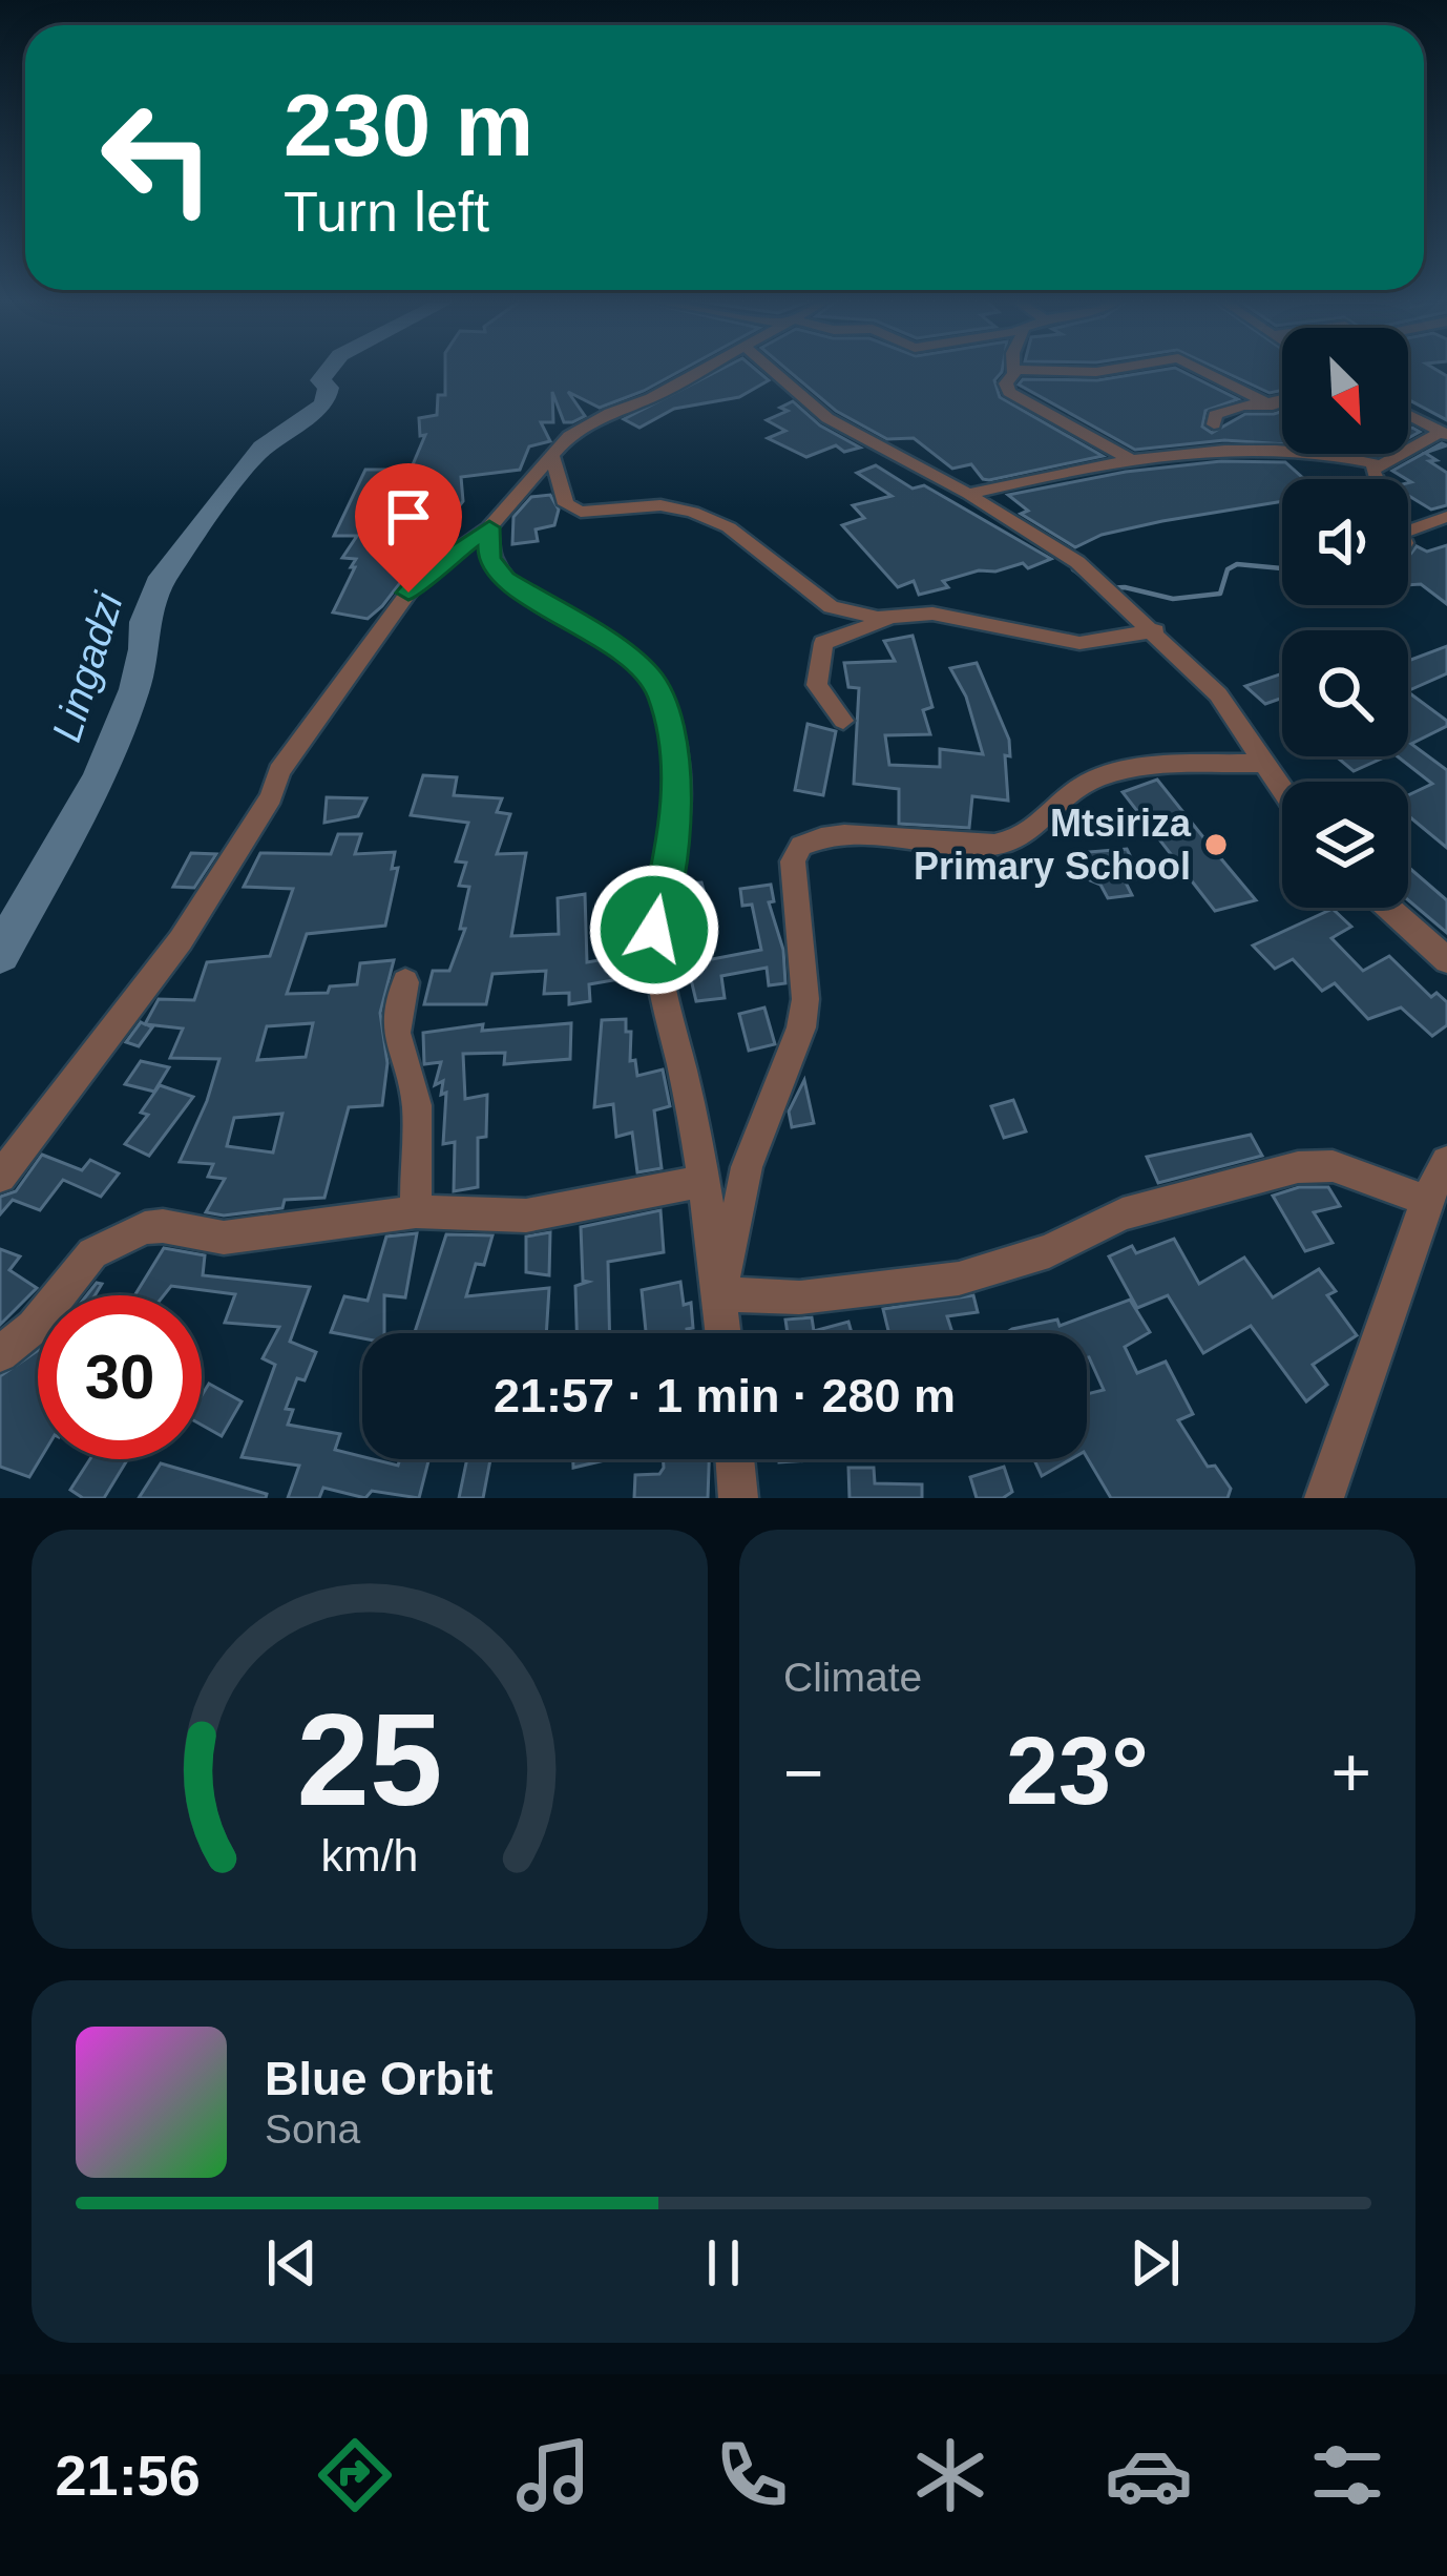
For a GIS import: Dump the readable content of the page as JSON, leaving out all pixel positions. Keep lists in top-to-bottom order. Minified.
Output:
{"water":["Lingadzi"],"places":["Mtsiriza Primary School"],"north":"bottom right","page":{"turn":["230 m","Turn left"],"limit":"30","trip":"21:57 · 1 min · 280 m","tile":"Climate","heat":["−","23°","+"],"song":["Blue Orbit","Sona"],"tabs":"21:56","gauge":["25","km/h"]}}
